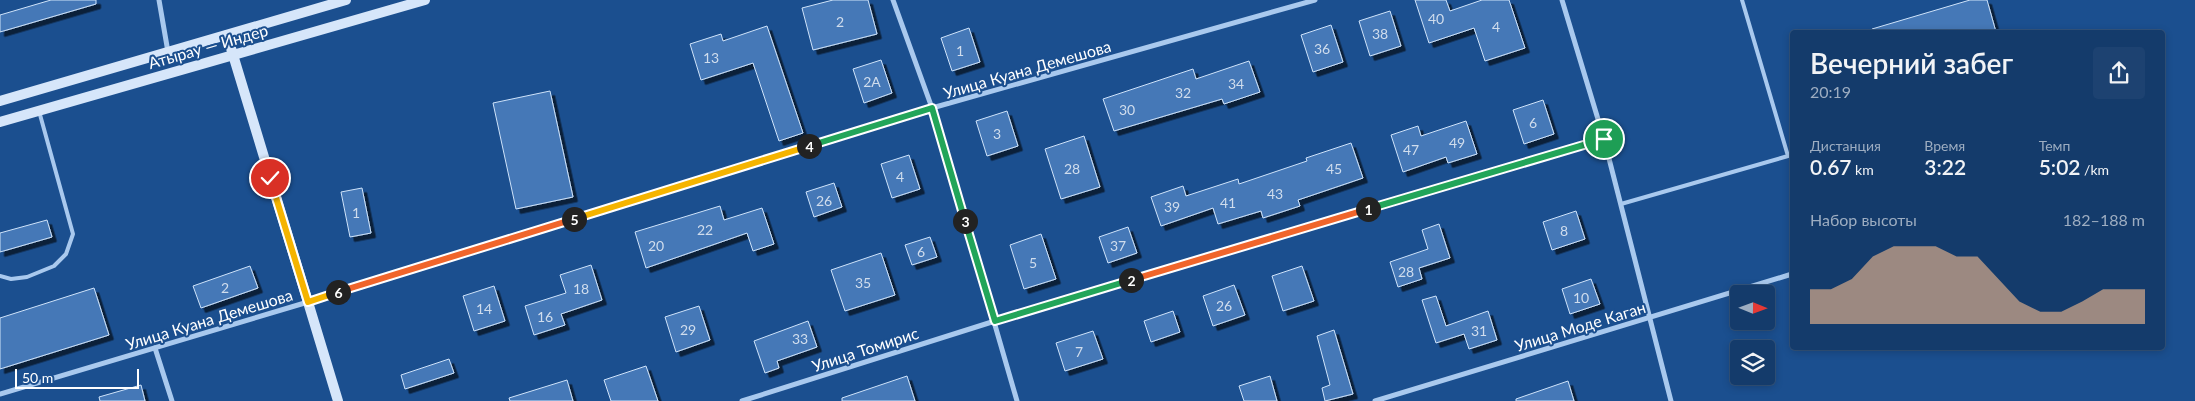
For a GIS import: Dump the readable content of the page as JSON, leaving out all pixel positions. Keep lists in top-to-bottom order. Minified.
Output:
{"streets":{"main road":["Атырау — Индер"],"street":["Улица Куана Демешова","Улица Моде Каган","Улица Томирис"]},"house_numbers":["40","2","4","38","36","1","13","2А","34","32","30","6","3","49","47","28","45","4","43","26","41","39","1","22","8","20","37","6","5","28","35","2","18","10","26","14","16","29","31","33","7"],"scale_bar":"50 m","north":"right","page":{"heading":["Вечерний забег","20:19"],"stats":[["Дистанция","0.67 km"],["Время","3:22"],["Темп","5:02 /km"]],"pins":["4","1","5","3","2","6"],"chart":["Набор высоты","182–188 m"],"scale":"50 m"}}
